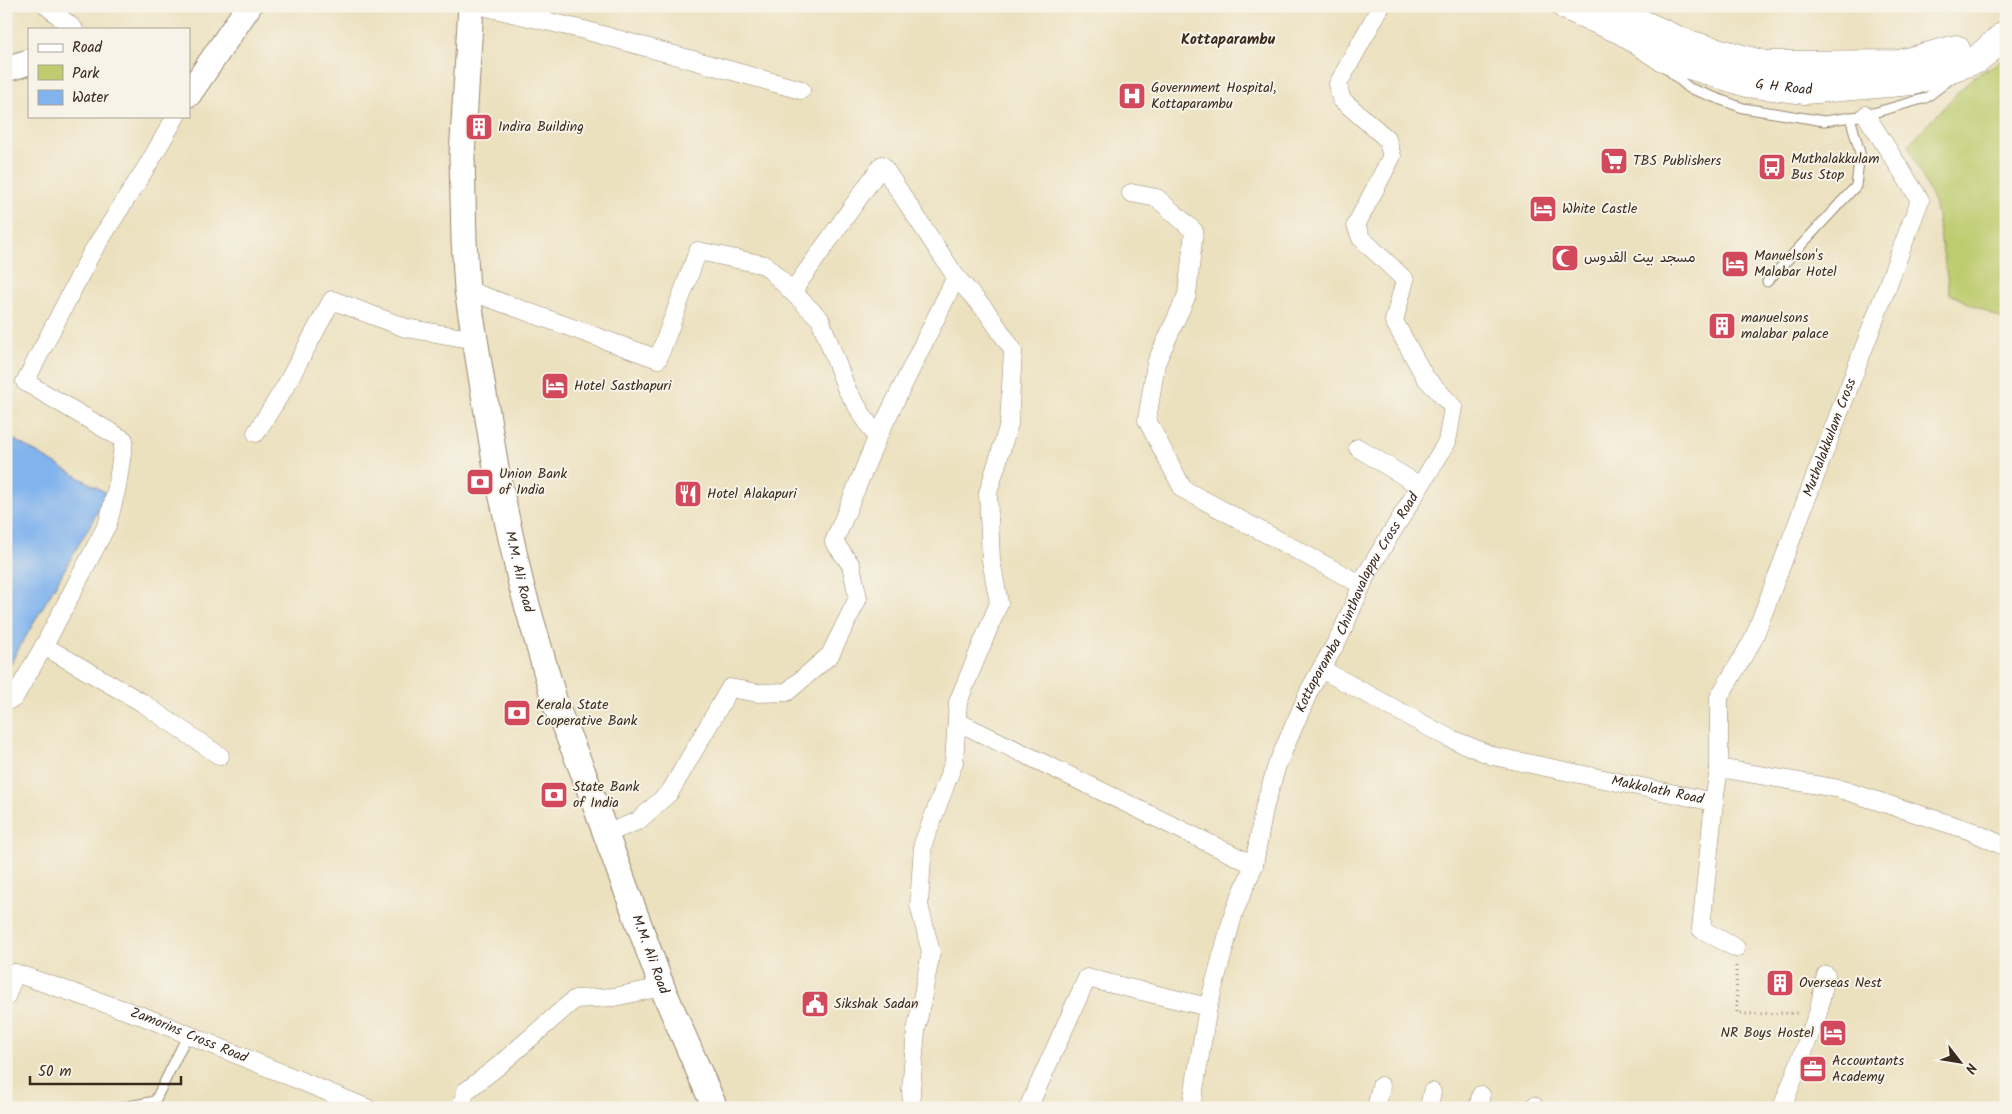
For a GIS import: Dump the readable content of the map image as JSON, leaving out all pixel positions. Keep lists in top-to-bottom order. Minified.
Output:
{"streets":{"main road":["G H Road","M.M. Ali Road"],"street":["Muthalakkulam Cross","Kottaparamba Chinthavalappu Cross Road","Makkolath Road","Zamorins Cross Road"]},"crossings":[["Muthalakkulam Cross","Makkolath Road"],["Kottaparamba Chinthavalappu Cross Road","Makkolath Road"]],"districts":["Kottaparambu"],"places":{"hospital":["Government Hospital, Kottaparambu"],"building":["Indira Building","manuelsons malabar palace","Overseas Nest"],"supermarket":["TBS Publishers"],"bus stop":["Muthalakkulam Bus Stop"],"hotel":["White Castle","Manuelson's Malabar Hotel","Hotel Sasthapuri","NR Boys Hostel"],"mosque":["مسجد بیت القدوس"],"bank":["Union Bank of India","Kerala State Cooperative Bank","State Bank of India"],"restaurant":["Hotel Alakapuri"],"public building":["Sikshak Sadan"],"office":["Accountants Academy"]},"legend":["Road","Park","Water"],"scale_bar":"50 m","north":"bottom right"}
